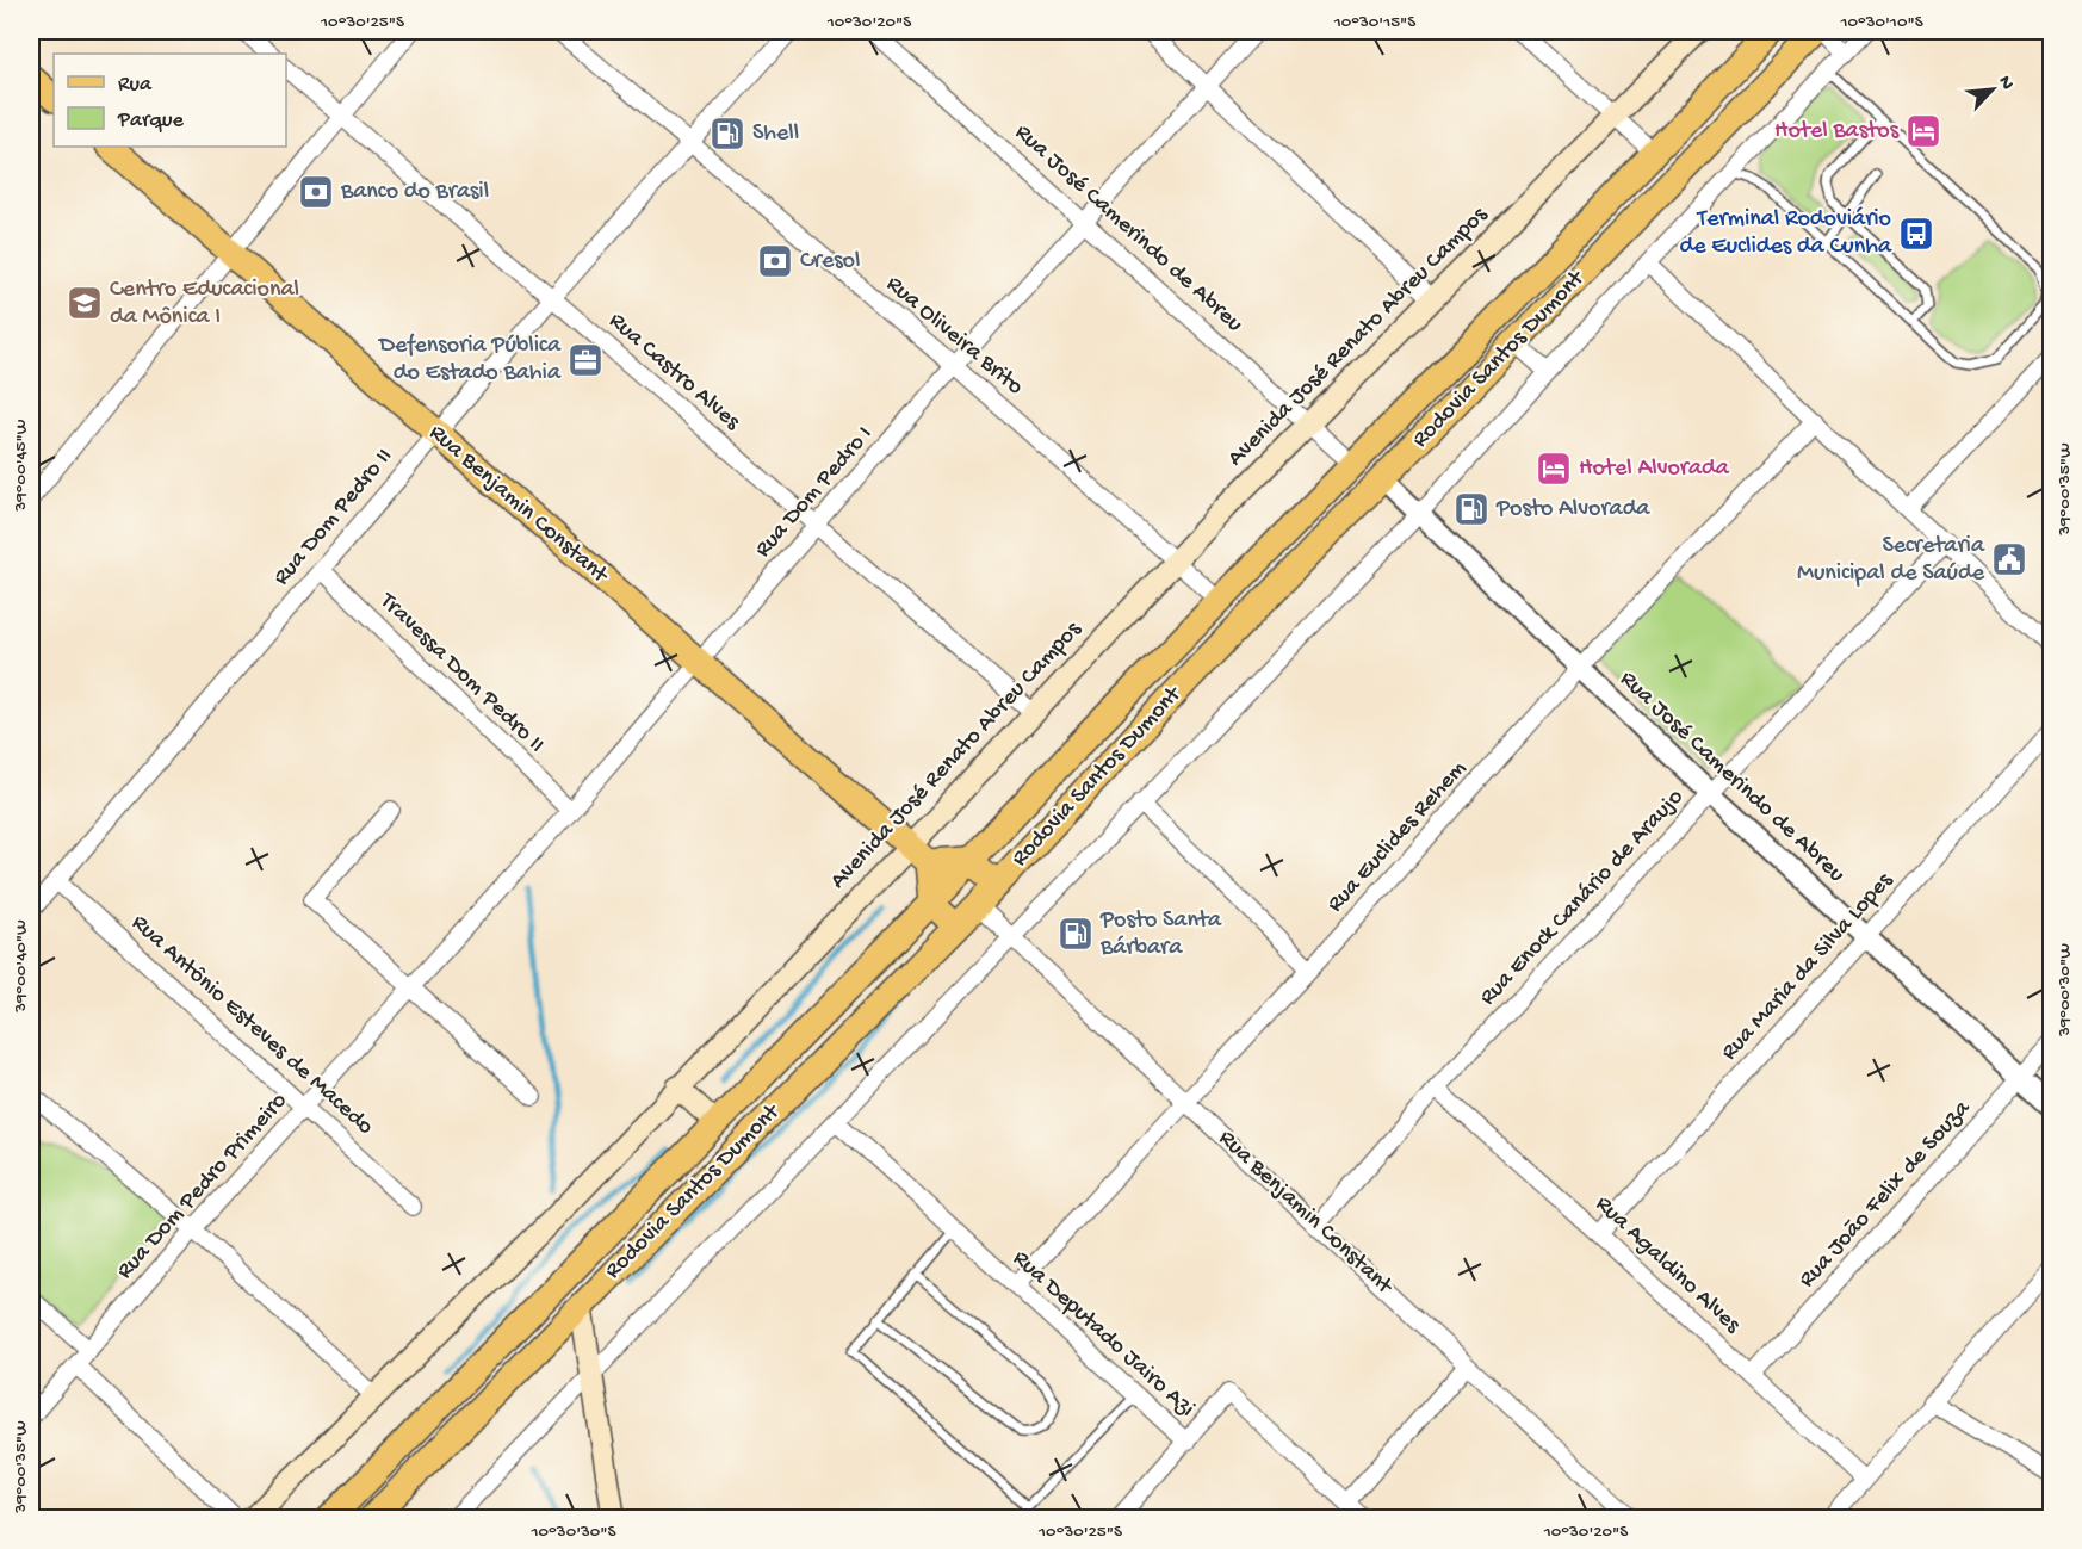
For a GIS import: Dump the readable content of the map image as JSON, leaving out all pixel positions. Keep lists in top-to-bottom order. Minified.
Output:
{"streets":{"main road":["Avenida José Renato Abreu Campos","Rodovia Santos Dumont","Rua Benjamin Constant"],"street":["Rua José Camerindo de Abreu","Rua Oliveira Brito","Rua Castro Alves","Rua Dom Pedro I","Rua Dom Pedro II","Travessa Dom Pedro II","Rua Euclides Rehem","Rua Enock Canário de Araujo","Rua Maria da Silva Lopes","Rua Antônio Esteves de Macedo","Rua Dom Pedro Primeiro","Rua João Felix de Souza","Rua Agaldino Alves","Rua Deputado Jairo Azi"]},"crossings":[["Rua José Camerindo de Abreu","Avenida José Renato Abreu Campos"],["Rua José Camerindo de Abreu","Rodovia Santos Dumont"],["Rua José Camerindo de Abreu","Rua Dom Pedro I"],["Rua José Camerindo de Abreu","Rua Euclides Rehem"],["Rua José Camerindo de Abreu","Rua Enock Canário de Araujo"],["Rua José Camerindo de Abreu","Rua Maria da Silva Lopes"],["Rua José Camerindo de Abreu","Rua João Felix de Souza"],["Rua Oliveira Brito","Avenida José Renato Abreu Campos"],["Rua Oliveira Brito","Rodovia Santos Dumont"],["Rua Oliveira Brito","Rua Dom Pedro I"],["Rua Oliveira Brito","Rua Dom Pedro II"],["Avenida José Renato Abreu Campos","Rua Castro Alves"],["Avenida José Renato Abreu Campos","Rua Benjamin Constant"],["Rodovia Santos Dumont","Rua Benjamin Constant"],["Rua Castro Alves","Rua Dom Pedro I"],["Rua Castro Alves","Rua Dom Pedro II"],["Rua Dom Pedro I","Rua Benjamin Constant"],["Rua Dom Pedro I","Travessa Dom Pedro II"],["Rua Dom Pedro I","Rua Dom Pedro Primeiro"],["Rua Benjamin Constant","Rua Dom Pedro II"],["Rua Benjamin Constant","Rua Euclides Rehem"],["Rua Benjamin Constant","Rua Enock Canário de Araujo"],["Rua Dom Pedro II","Travessa Dom Pedro II"],["Rua Dom Pedro II","Rua Antônio Esteves de Macedo"],["Rua Euclides Rehem","Rua Deputado Jairo Azi"],["Rua Enock Canário de Araujo","Rua Agaldino Alves"],["Rua Maria da Silva Lopes","Rua Agaldino Alves"],["Rua Antônio Esteves de Macedo","Rua Dom Pedro Primeiro"],["Rua João Felix de Souza","Rua Agaldino Alves"]],"places":{"hotel":["Hotel Bastos","Hotel Alvorada"],"fuel station":["Shell","Posto Alvorada","Posto Santa Bárbara"],"bank":["Banco do Brasil","Cresol"],"bus stop":["Terminal Rodoviário de Euclides da Cunha"],"school or university":["Centro Educacional da Mônica I"],"office":["Defensoria Pública do Estado Bahia"],"public building":["Secretaria Municipal de Saúde"]},"legend":["Rua","Parque"],"north":"top right","coordinates":["10°30'25\"S","10°30'20\"S","10°30'15\"S","10°30'10\"S","39°00'45\"W","39°00'35\"W","39°00'40\"W","39°00'30\"W","10°30'30\"S"]}
